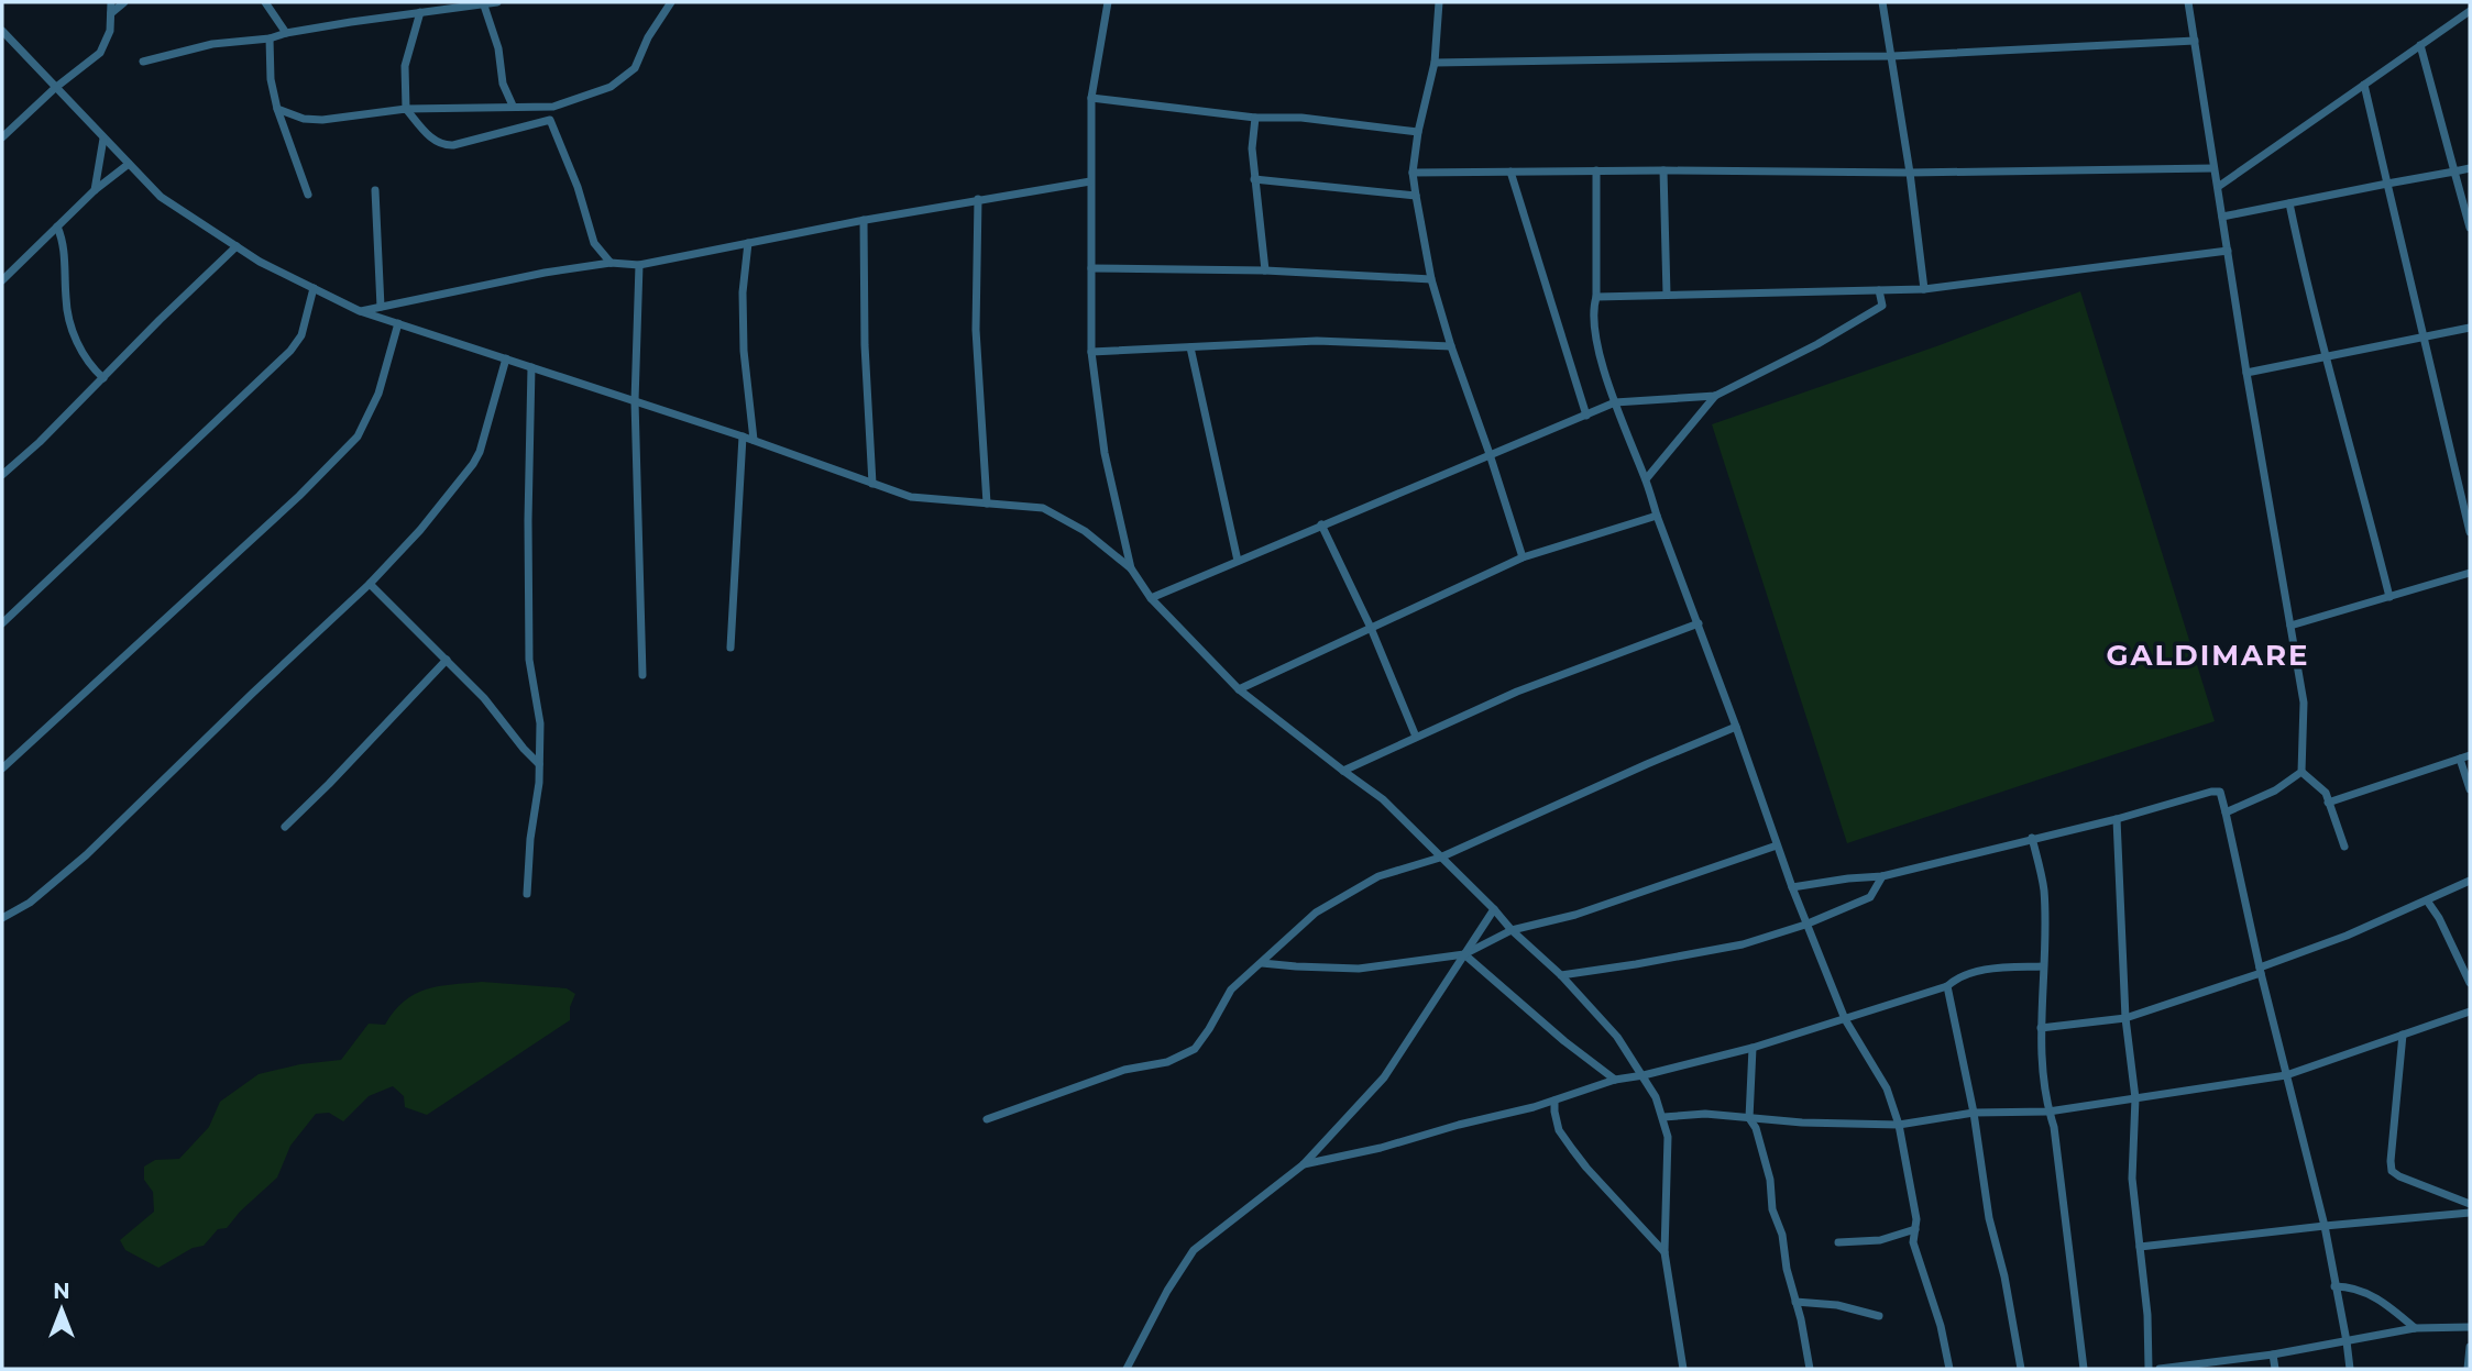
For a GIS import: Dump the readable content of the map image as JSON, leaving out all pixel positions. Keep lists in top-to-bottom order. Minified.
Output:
{"districts":["GALDIMARE"],"north":"top"}
